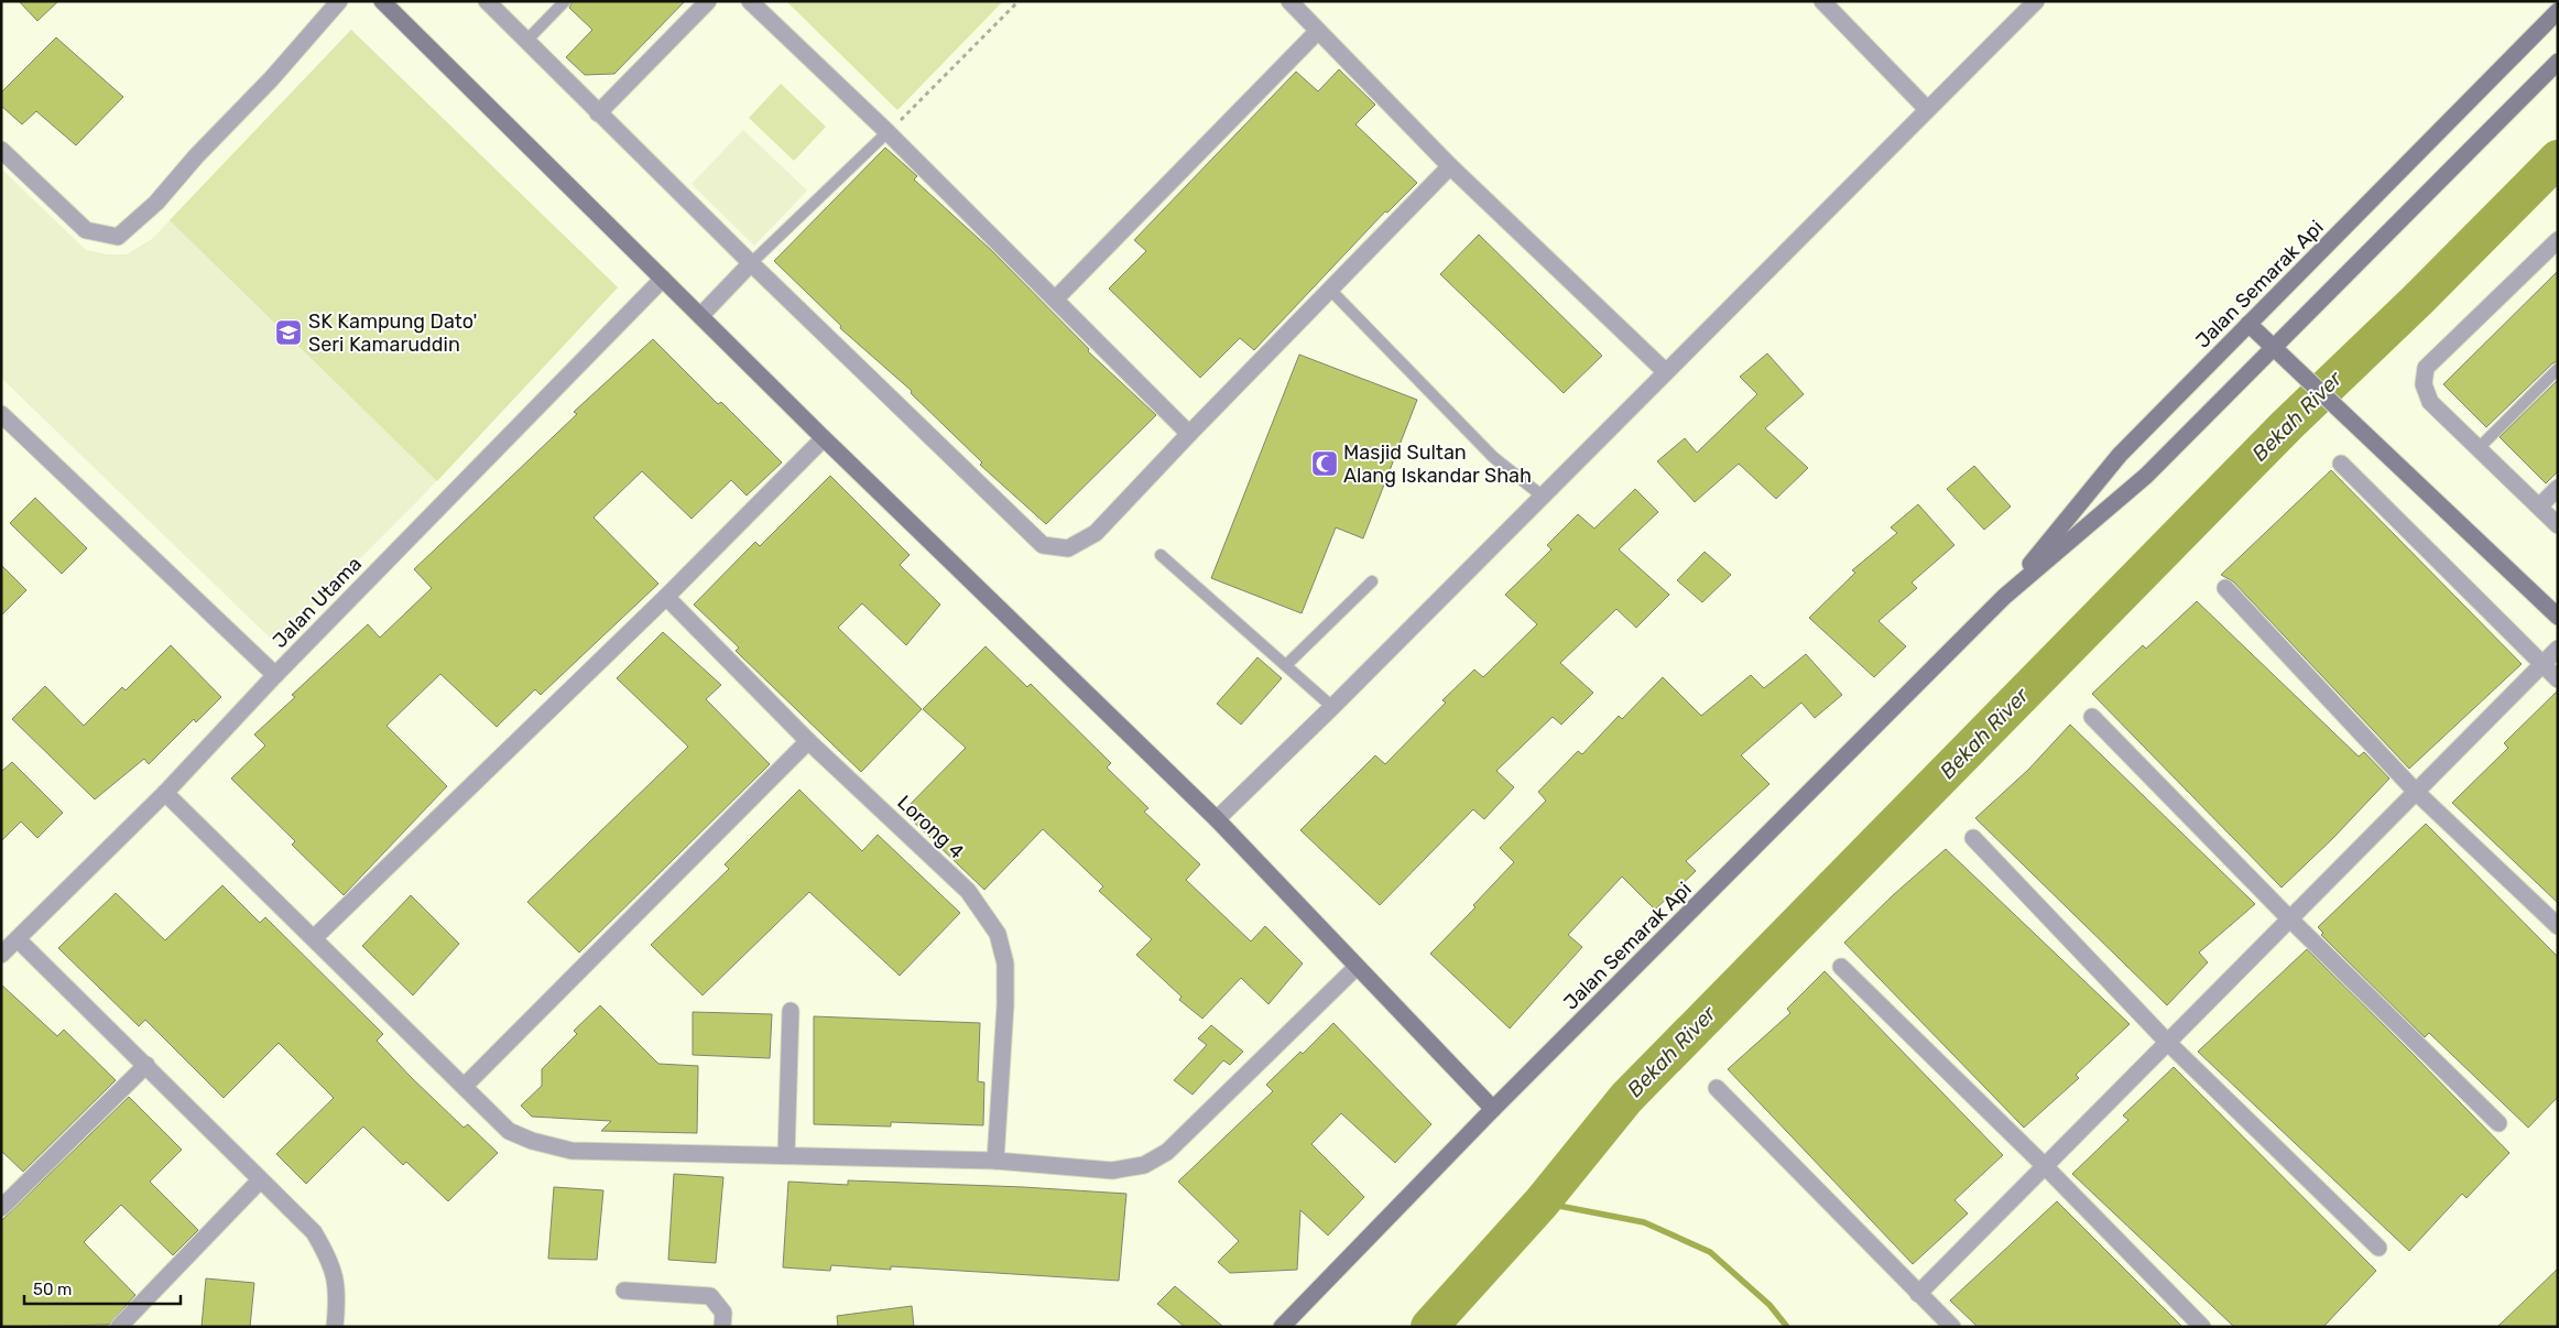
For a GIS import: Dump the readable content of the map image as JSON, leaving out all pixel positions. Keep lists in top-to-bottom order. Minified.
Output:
{"streets":{"street":["Jalan Semarak Api","Jalan Utama","Lorong 4"]},"water":["Bekah River"],"places":{"school or university":["SK Kampung Dato' Seri Kamaruddin"],"mosque":["Masjid Sultan Alang Iskandar Shah"]},"scale_bar":"50 m"}
